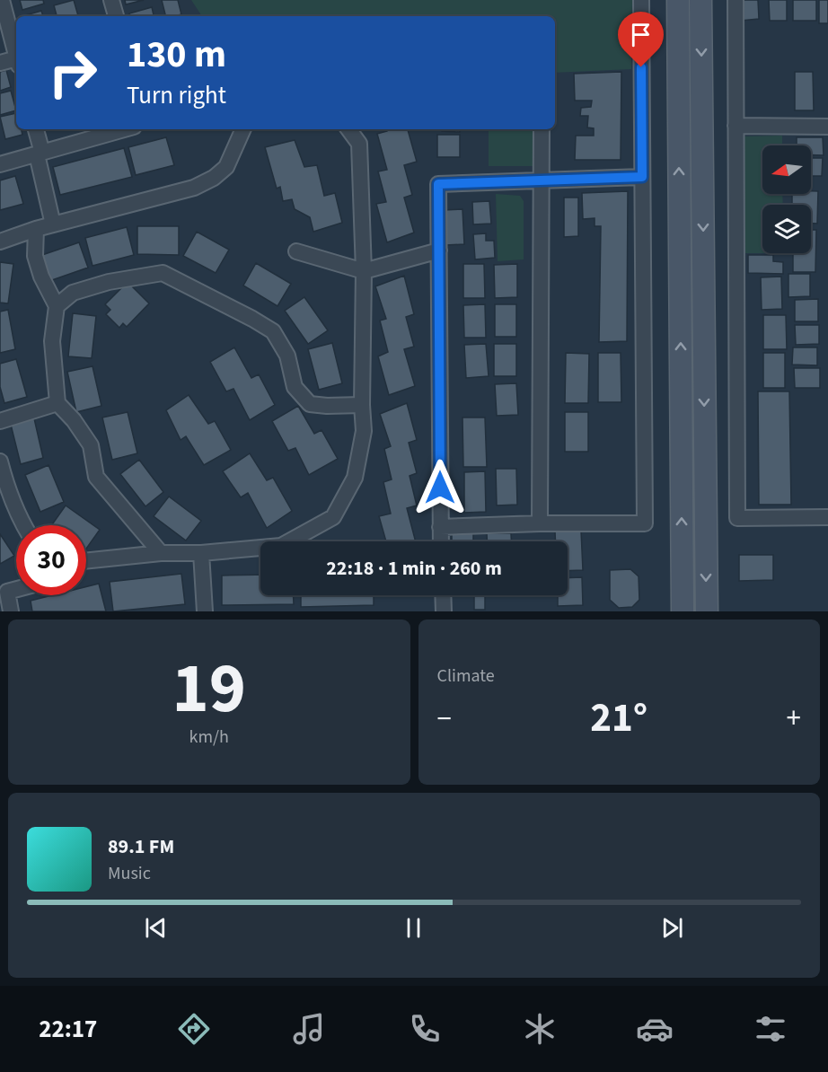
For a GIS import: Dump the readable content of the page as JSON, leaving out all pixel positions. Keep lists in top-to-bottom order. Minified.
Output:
{"north":"left","page":{"turn":["130 m","Turn right"],"limit":"30","trip":"22:18 · 1 min · 260 m","tile":[["19","km/h"],"Climate"],"heat":["−","21°","+"],"song":["89.1 FM","Music"],"tabs":"22:17"}}
